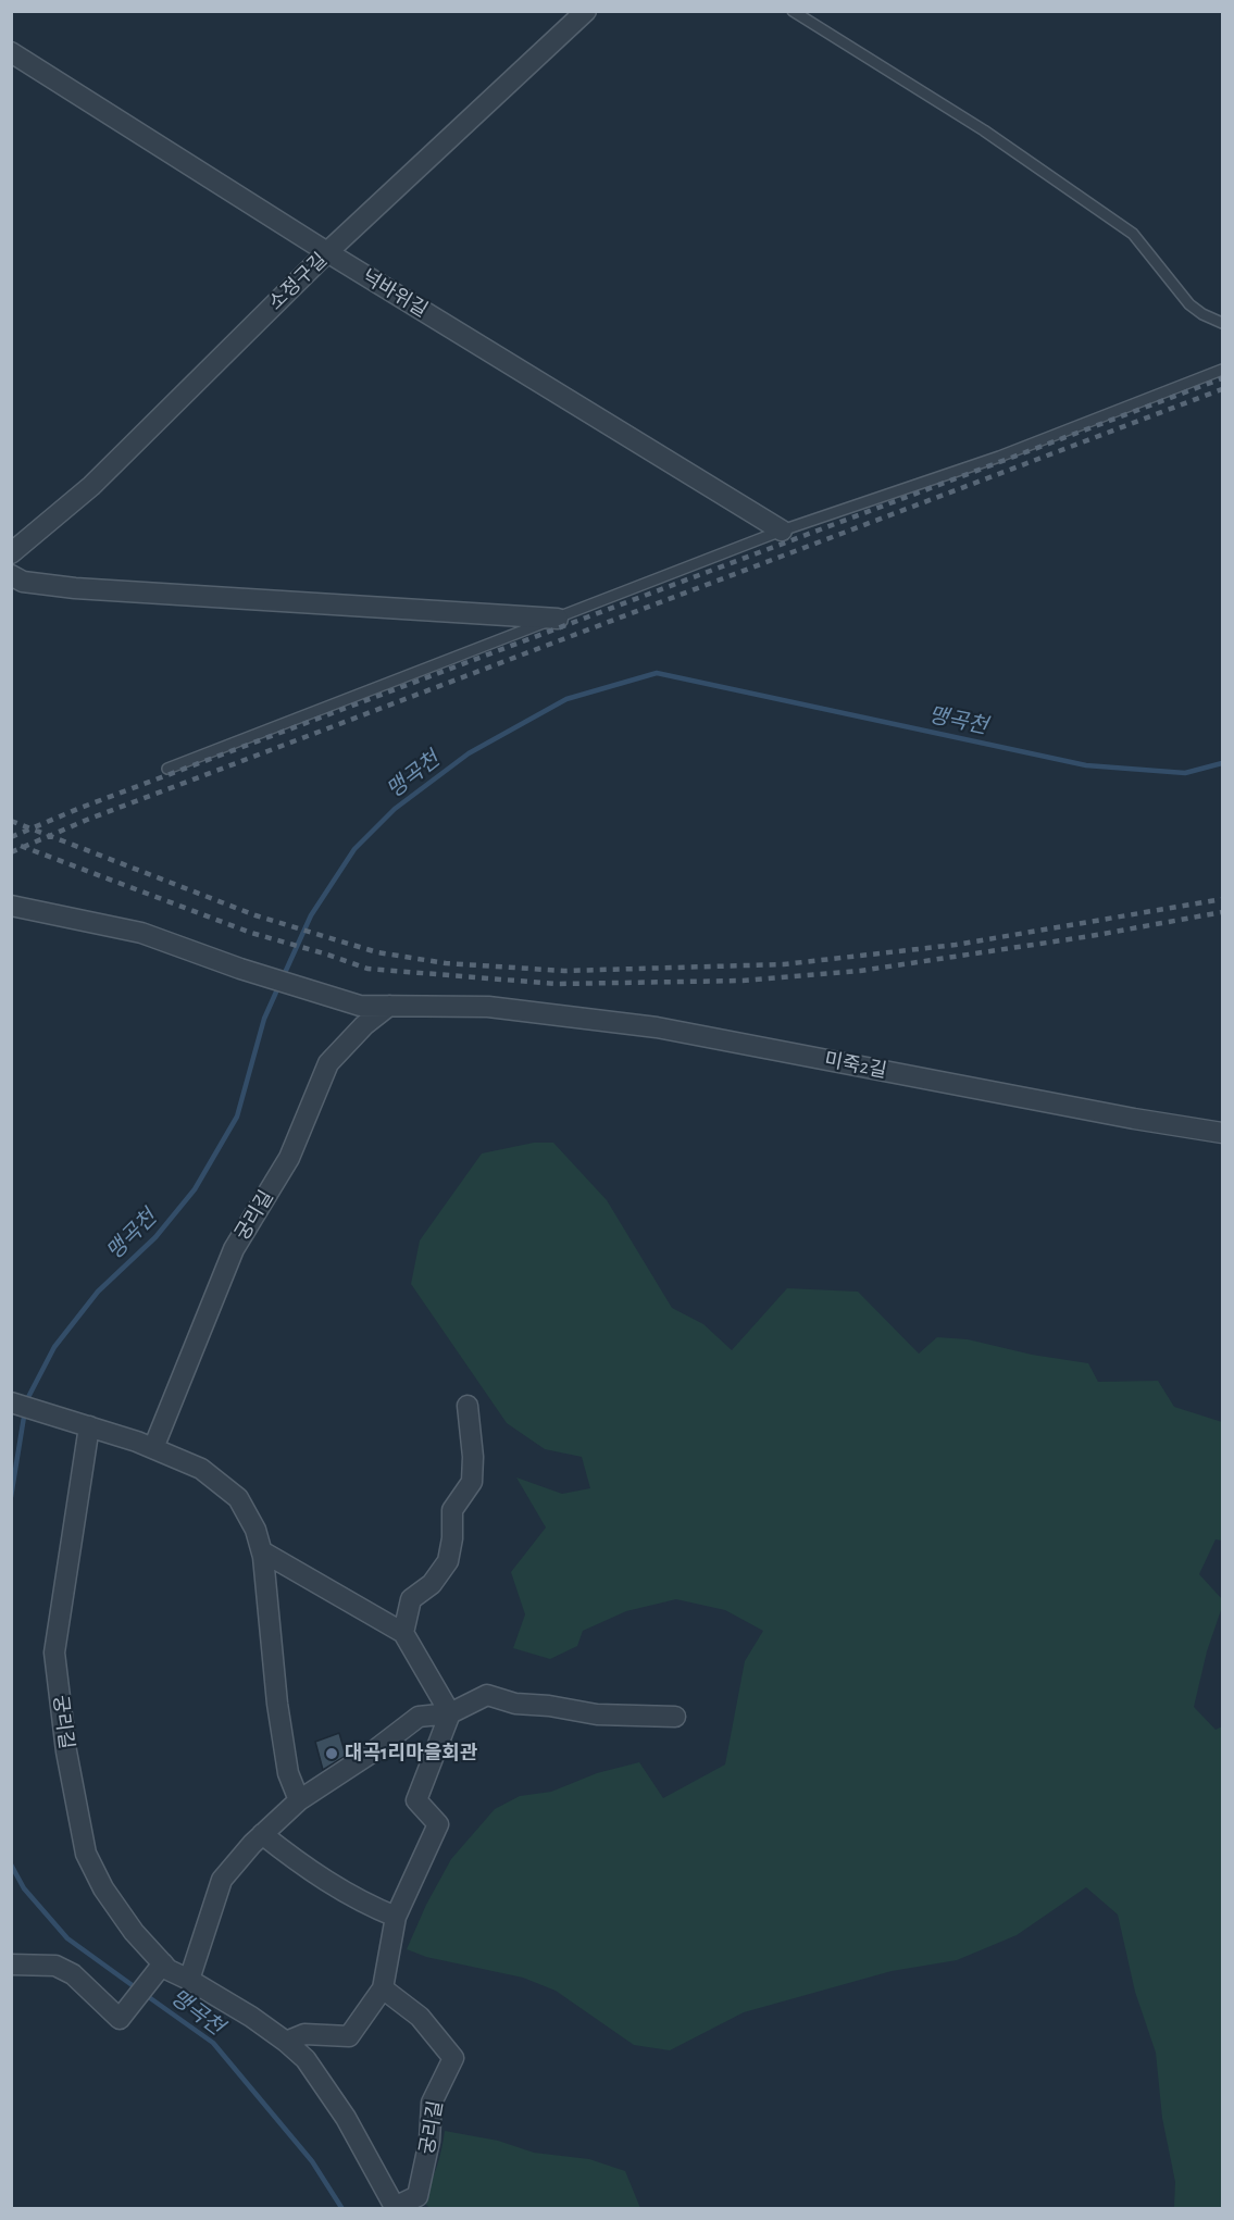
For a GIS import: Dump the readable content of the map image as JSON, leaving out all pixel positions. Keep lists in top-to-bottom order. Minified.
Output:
{"streets":{"street":["소정구길","넉바위길","미죽2길","궁리길"]},"crossings":[["소정구길","넉바위길"],["미죽2길","궁리길"]],"water":["맹곡천"],"places":["대곡1리마을회관"]}
